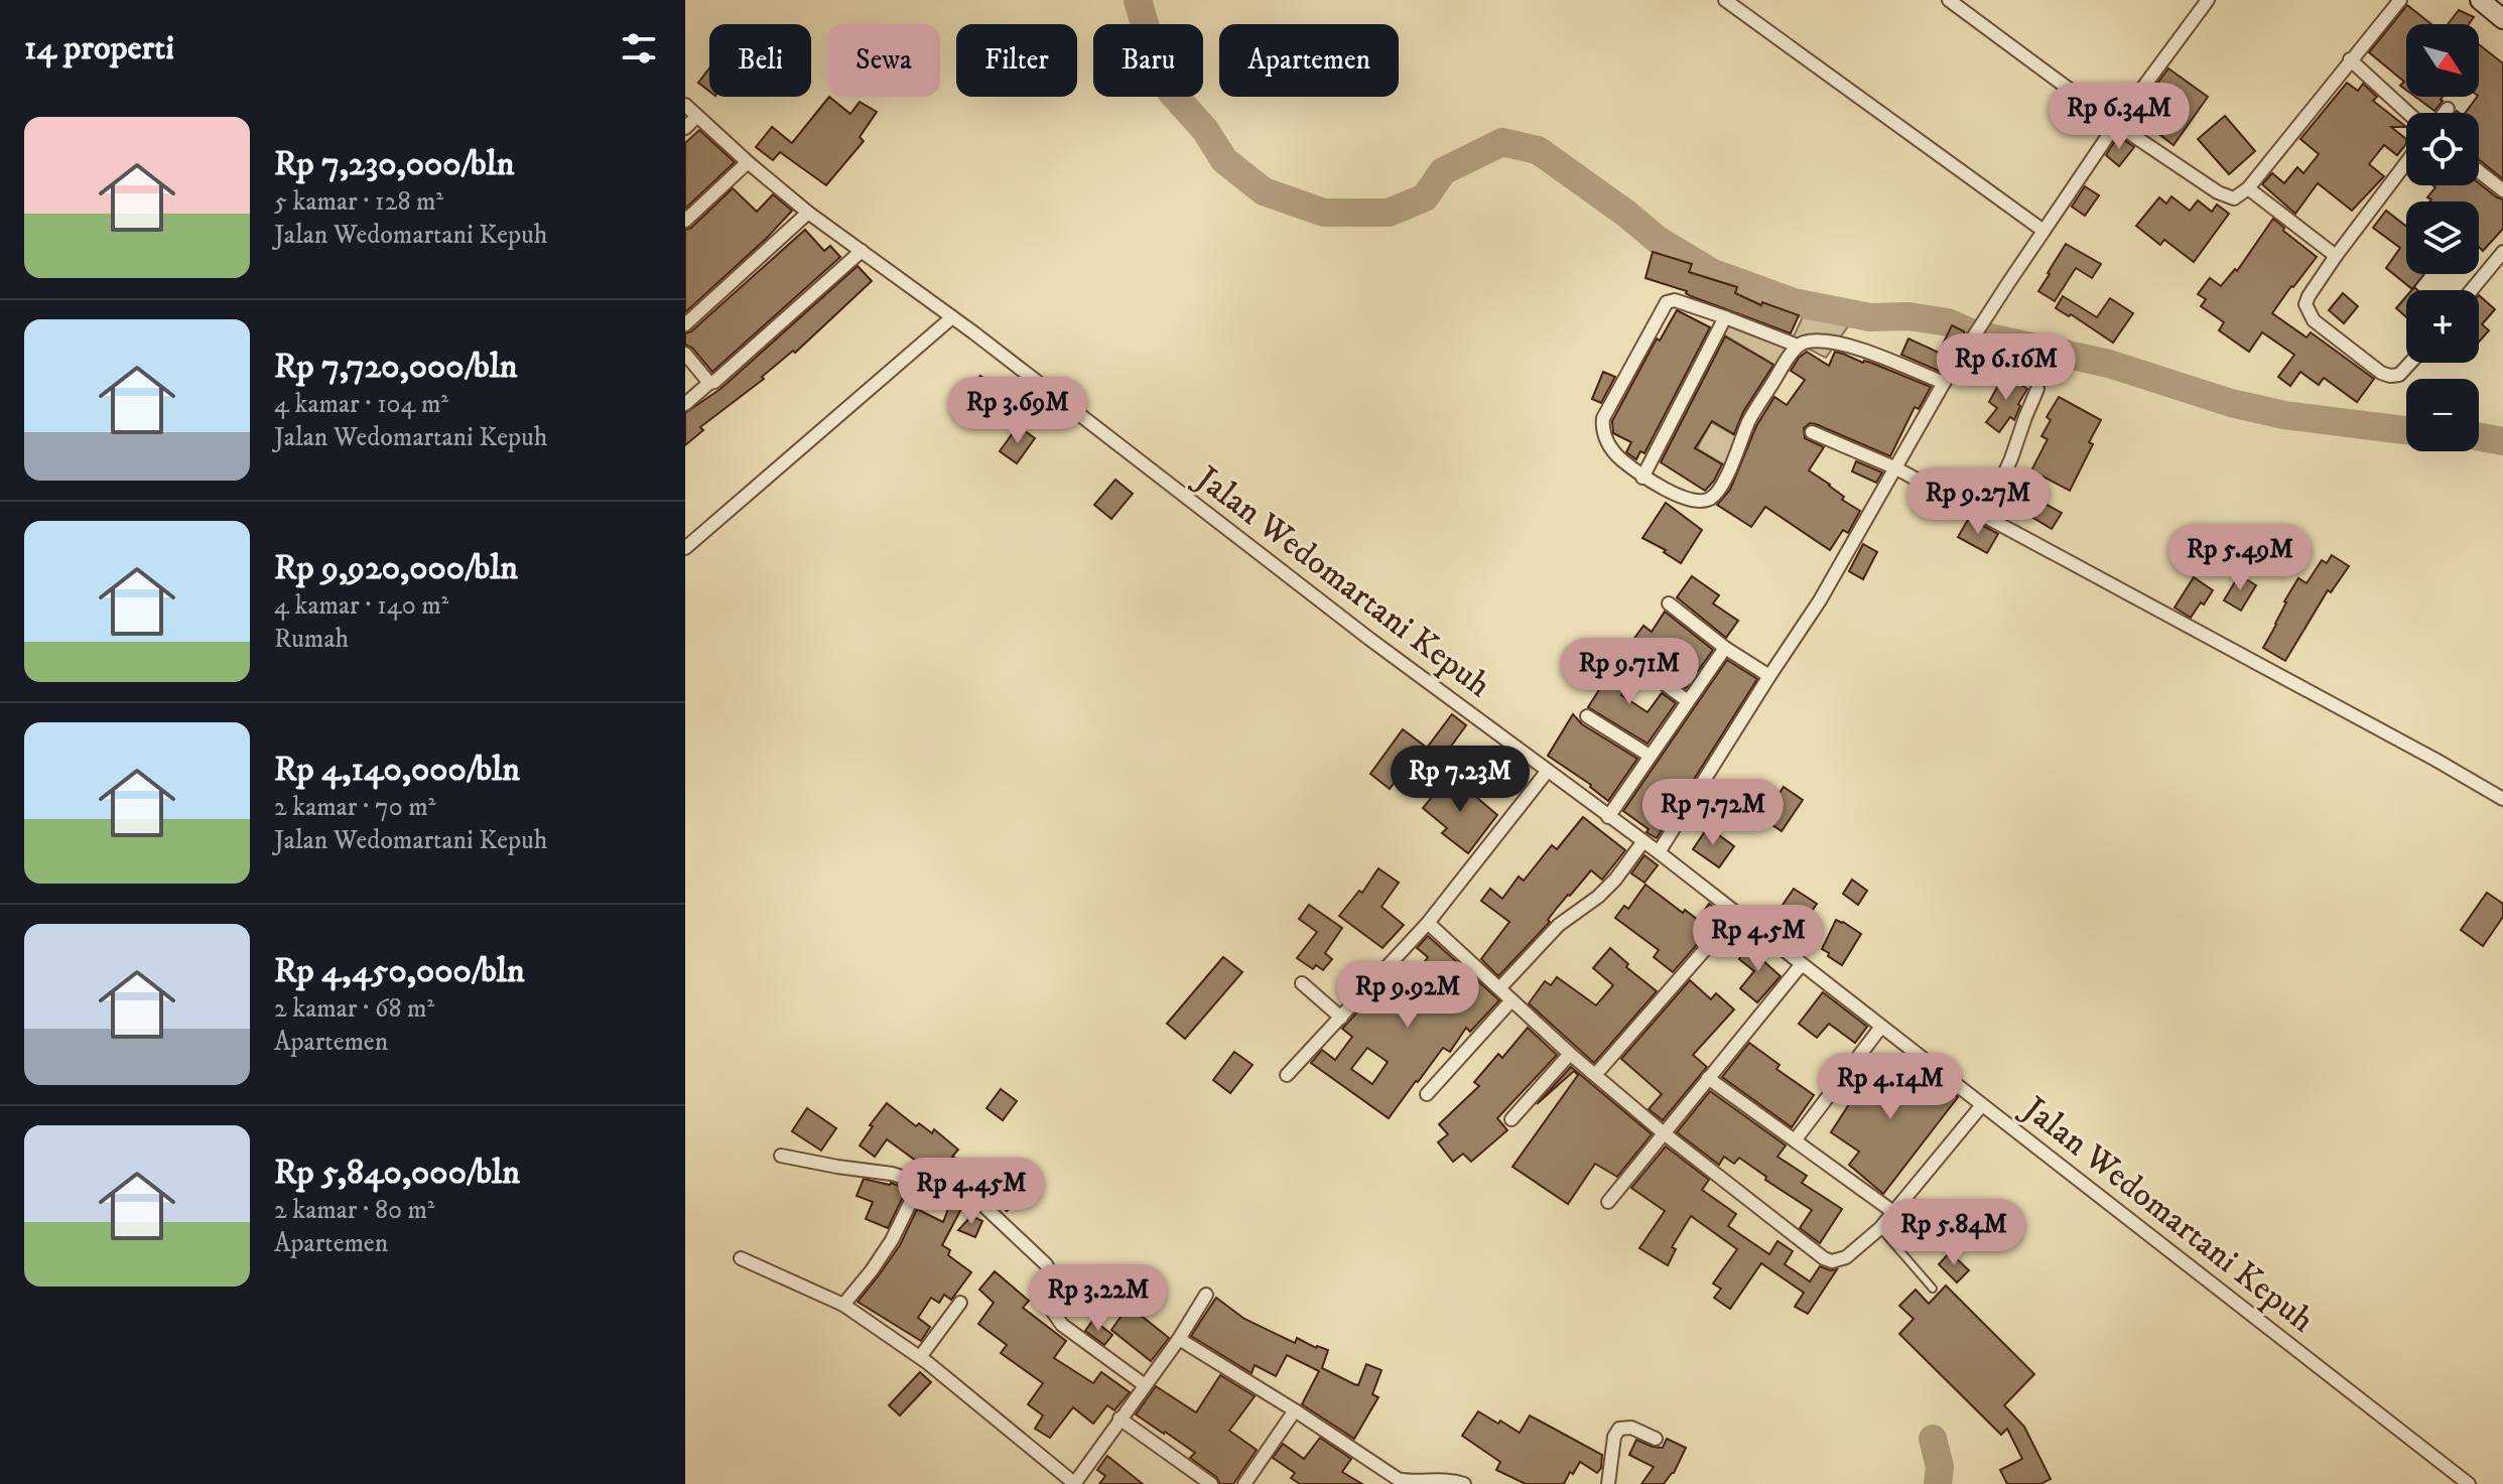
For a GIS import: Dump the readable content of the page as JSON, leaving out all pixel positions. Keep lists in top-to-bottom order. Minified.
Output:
{"streets":{"street":["Jalan Wedomartani Kepuh"]},"north":"bottom right","page":{"heading":"14 properti","map_buttons":["+","−"],"chip":["Beli","Sewa","Filter","Baru","Apartemen"],"price":["Rp 6.34M","Rp 6.16M","Rp 3.69M","Rp 9.27M","Rp 5.49M","Rp 9.71M","Rp 7.23M","Rp 7.72M","Rp 4.5M","Rp 9.92M","Rp 4.14M","Rp 4.45M","Rp 5.84M","Rp 3.22M"],"list":[{"name":"Rp 7,230,000/bln","note":"5 kamar · 128 m² · Jalan Wedomartani Kepuh"},{"name":"Rp 7,720,000/bln","note":"4 kamar · 104 m² · Jalan Wedomartani Kepuh"},{"name":"Rp 9,920,000/bln","note":"4 kamar · 140 m² · Rumah"},{"name":"Rp 4,140,000/bln","note":"2 kamar · 70 m² · Jalan Wedomartani Kepuh"},{"name":"Rp 4,450,000/bln","note":"2 kamar · 68 m² · Apartemen"},{"name":"Rp 5,840,000/bln","note":"2 kamar · 80 m² · Apartemen"}]}}
